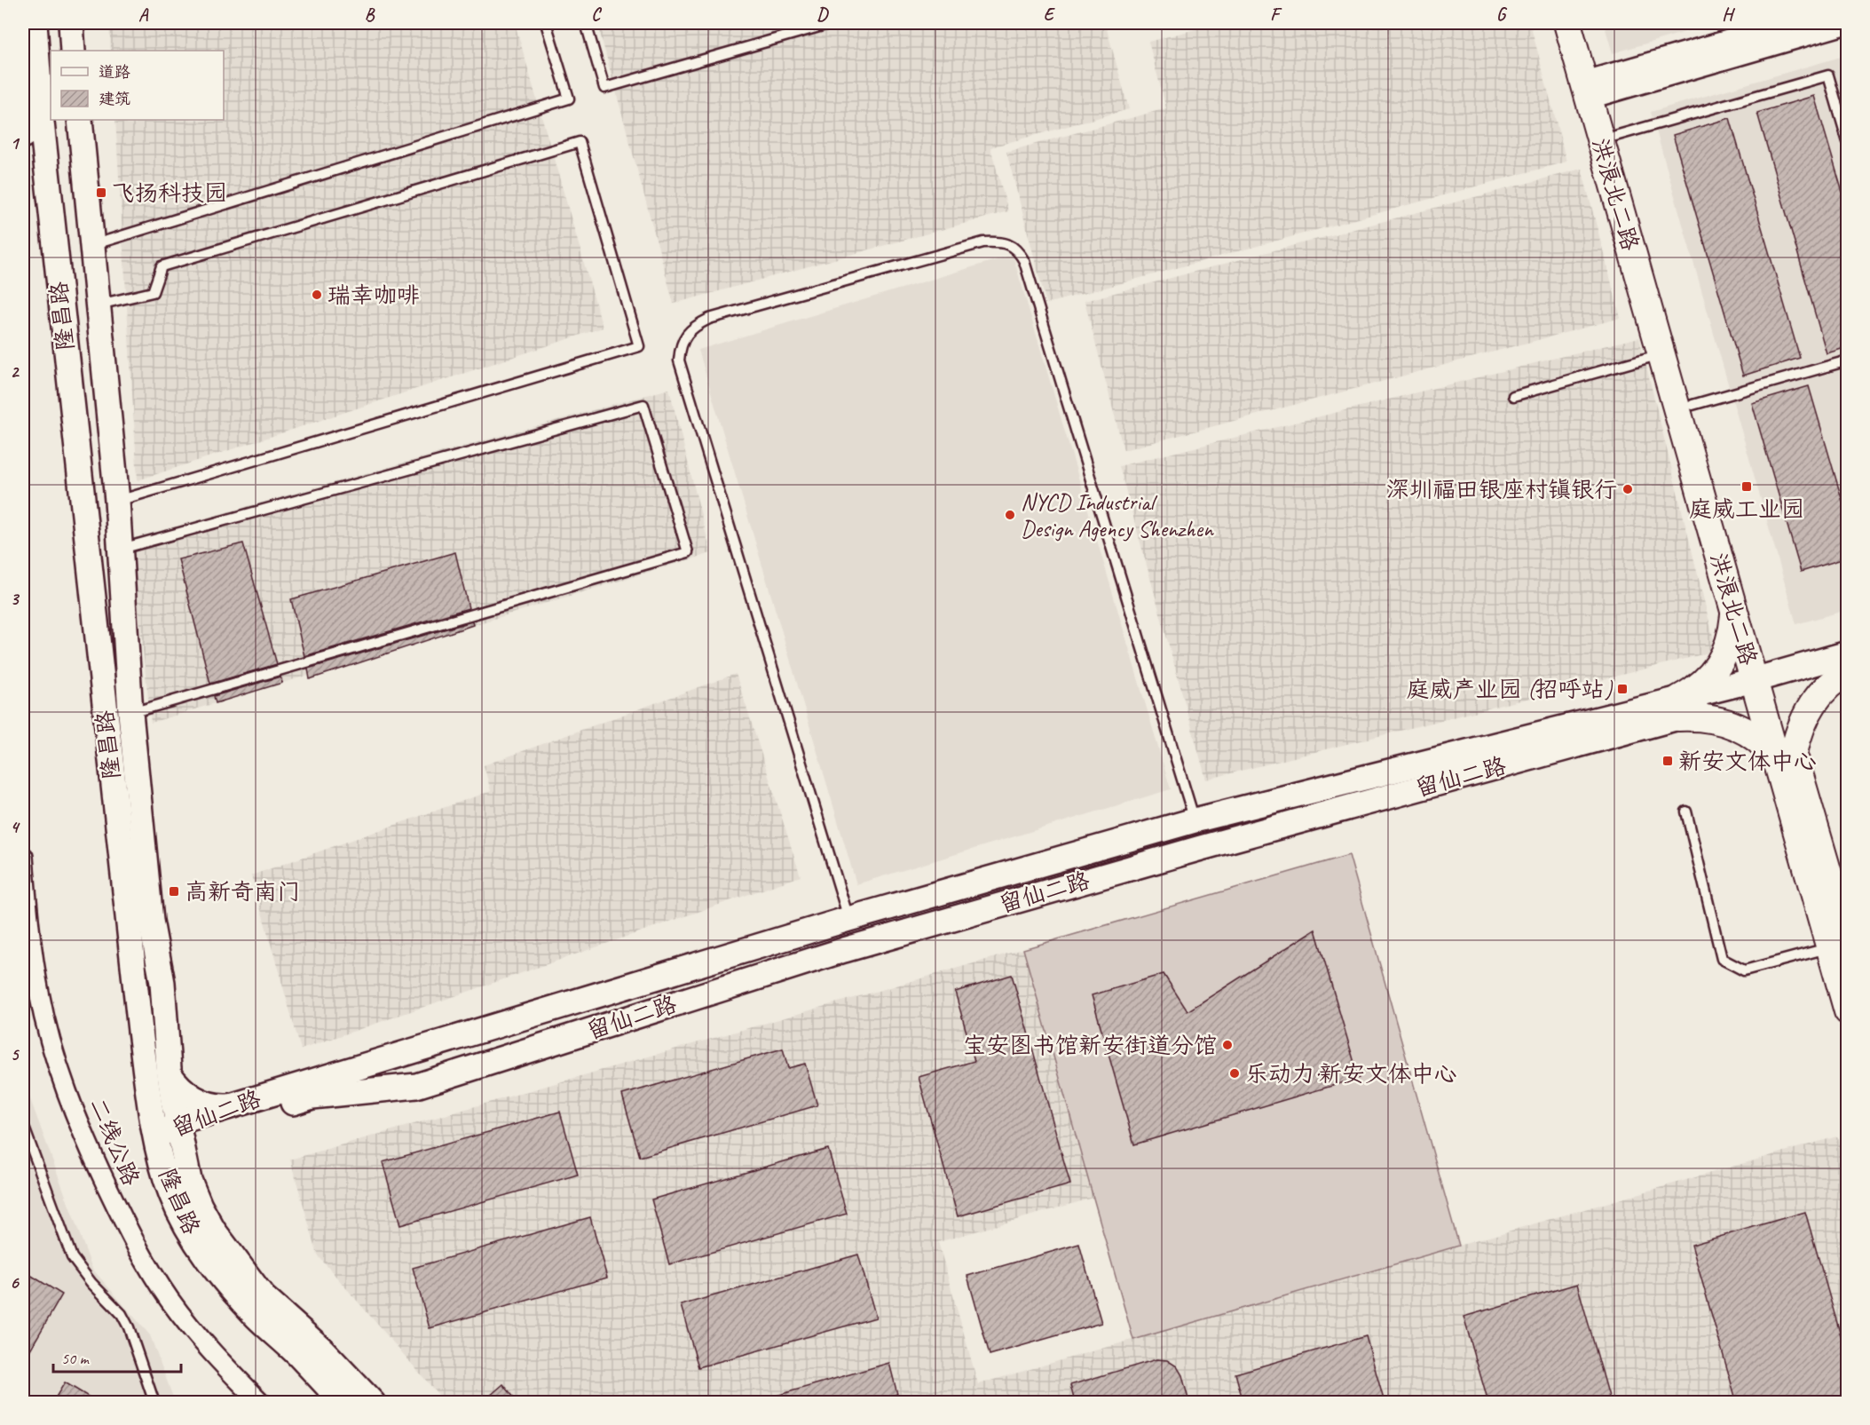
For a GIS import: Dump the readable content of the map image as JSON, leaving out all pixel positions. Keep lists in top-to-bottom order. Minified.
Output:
{"streets":{"main road":["洪浪北二路"],"street":["隆昌路","留仙二路","二线公路"]},"crossings":[["洪浪北二路","留仙二路"],["隆昌路","留仙二路"]],"places":{"transit":["飞扬科技园","庭威工业园","庭威产业园 (招呼站)","新安文体中心","高新奇南门"],"other":["瑞幸咖啡","深圳福田银座村镇银行","NYCD Industrial Design Agency Shenzhen","宝安图书馆新安街道分馆","乐动力·新安文体中心"]},"legend":["道路","建筑"],"scale_bar":"50 m","grid":{"columns":["A","B","C","D","E","F","G","H"],"rows":["1","2","3","4","5","6"]}}
